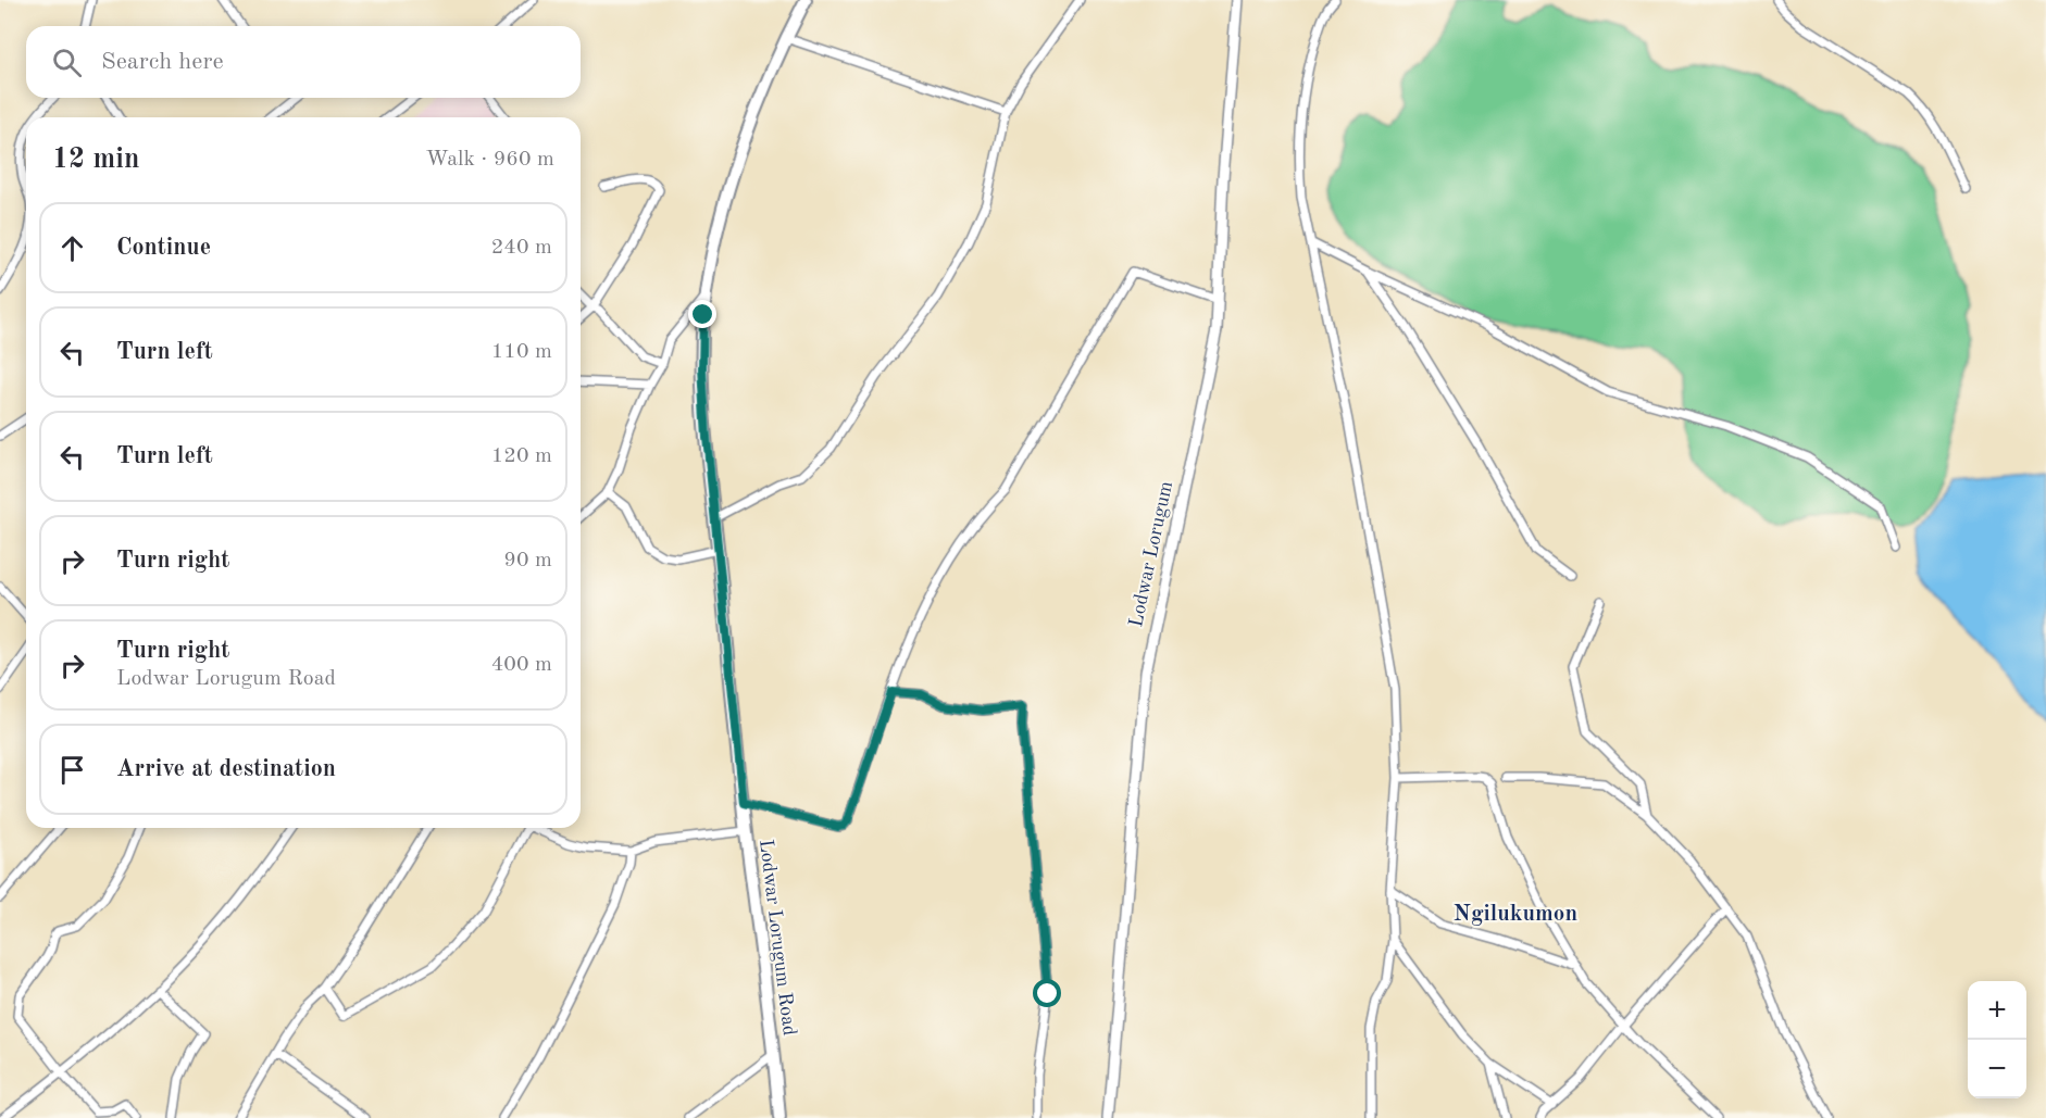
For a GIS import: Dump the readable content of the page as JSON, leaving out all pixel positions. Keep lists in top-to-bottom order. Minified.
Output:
{"streets":{"main road":["Lodwar Lorugum Road"],"street":["Lodwar Lorugum"]},"districts":["Ngilukumon"],"page":{"search":"Search here","heading":["12 min","Walk · 960 m"],"list":[["Continue","240 m"],["Turn left","110 m"],["Turn left","120 m"],["Turn right","90 m"],["Turn right","Lodwar Lorugum Road","400 m"],"Arrive at destination"],"map_buttons":["+","−"]}}
